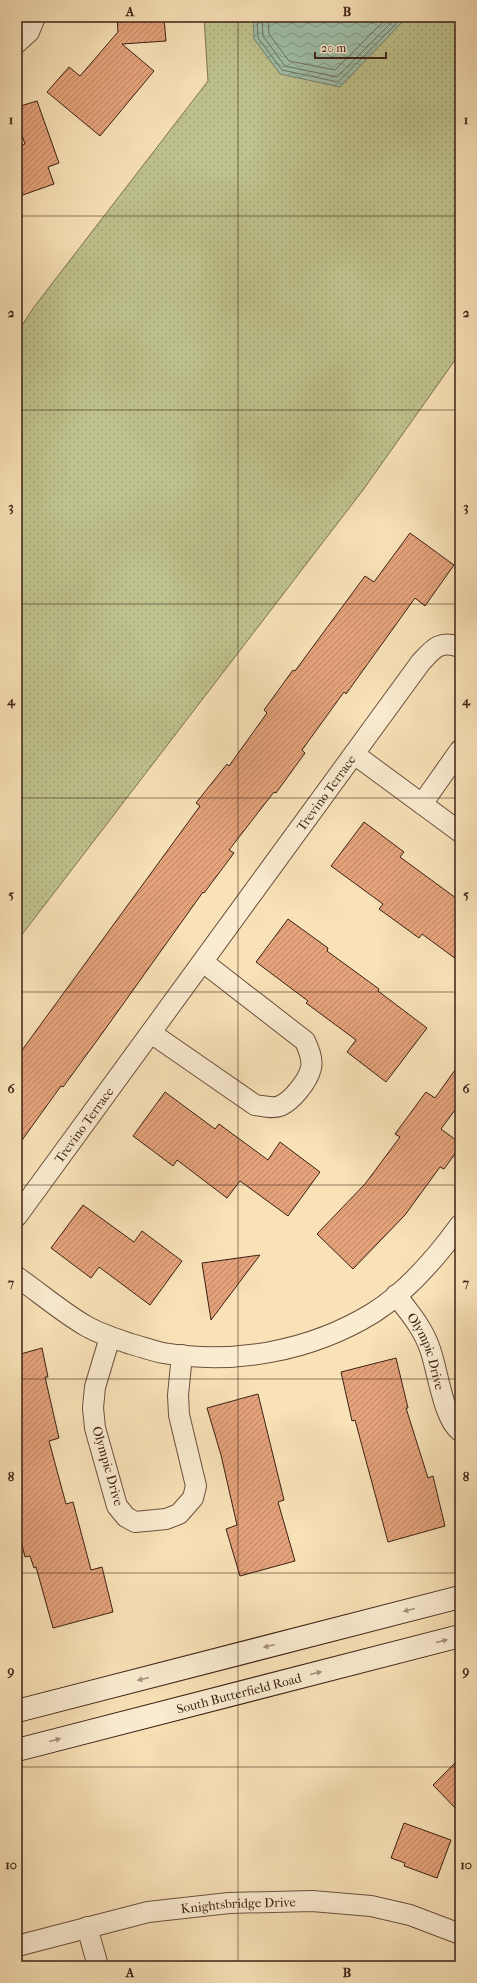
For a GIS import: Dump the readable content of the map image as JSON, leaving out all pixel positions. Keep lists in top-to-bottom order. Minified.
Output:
{"streets":{"main road":["South Butterfield Road"],"street":["Trevino Terrace","Olympic Drive","Knightsbridge Drive"]},"scale_bar":"20 m","grid":{"columns":["A","B"],"rows":["1","2","3","4","5","6","7","8","9","10"]}}
